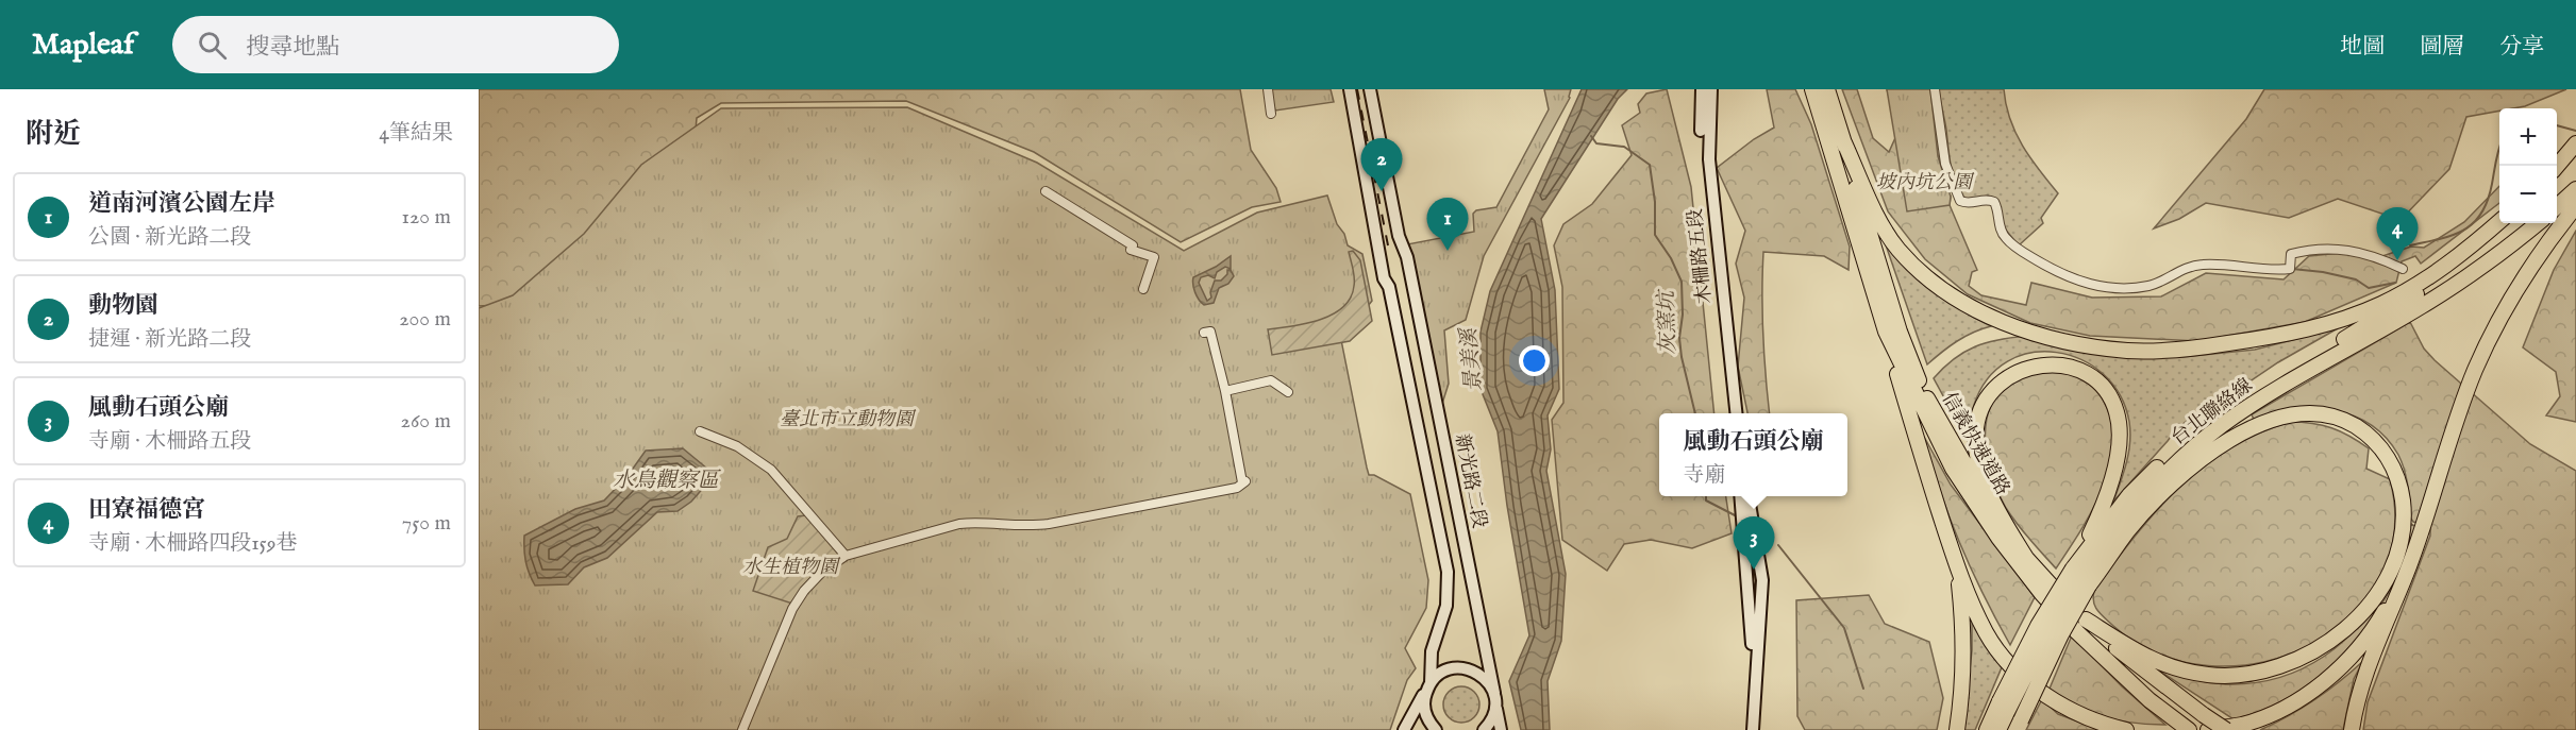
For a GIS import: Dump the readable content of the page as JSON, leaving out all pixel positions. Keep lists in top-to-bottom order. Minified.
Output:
{"streets":{"highway":["台北聯絡線","信義快速道路"],"street":["木柵路五段","新光路二段"]},"water":["灰窯坑","景美溪","水鳥觀察區"],"parks":["坡內坑公園","臺北市立動物園","水生植物園"],"page":{"header":"Mapleaf","search":"搜尋地點","nav":["地圖","圖層","分享"],"heading":["附近","4筆結果"],"map_buttons":["+","−"],"pins":["2","1","4","3"],"list":[{"mark":"1","name":"道南河濱公園左岸","note":"公園 · 新光路二段","value":"120 m"},{"mark":"2","name":"動物園","note":"捷運 · 新光路二段","value":"200 m"},{"mark":"3","name":"風動石頭公廟","note":"寺廟 · 木柵路五段","value":"260 m"},{"mark":"4","name":"田寮福德宮","note":"寺廟 · 木柵路四段159巷","value":"750 m"}],"popup":["風動石頭公廟","寺廟"]}}
